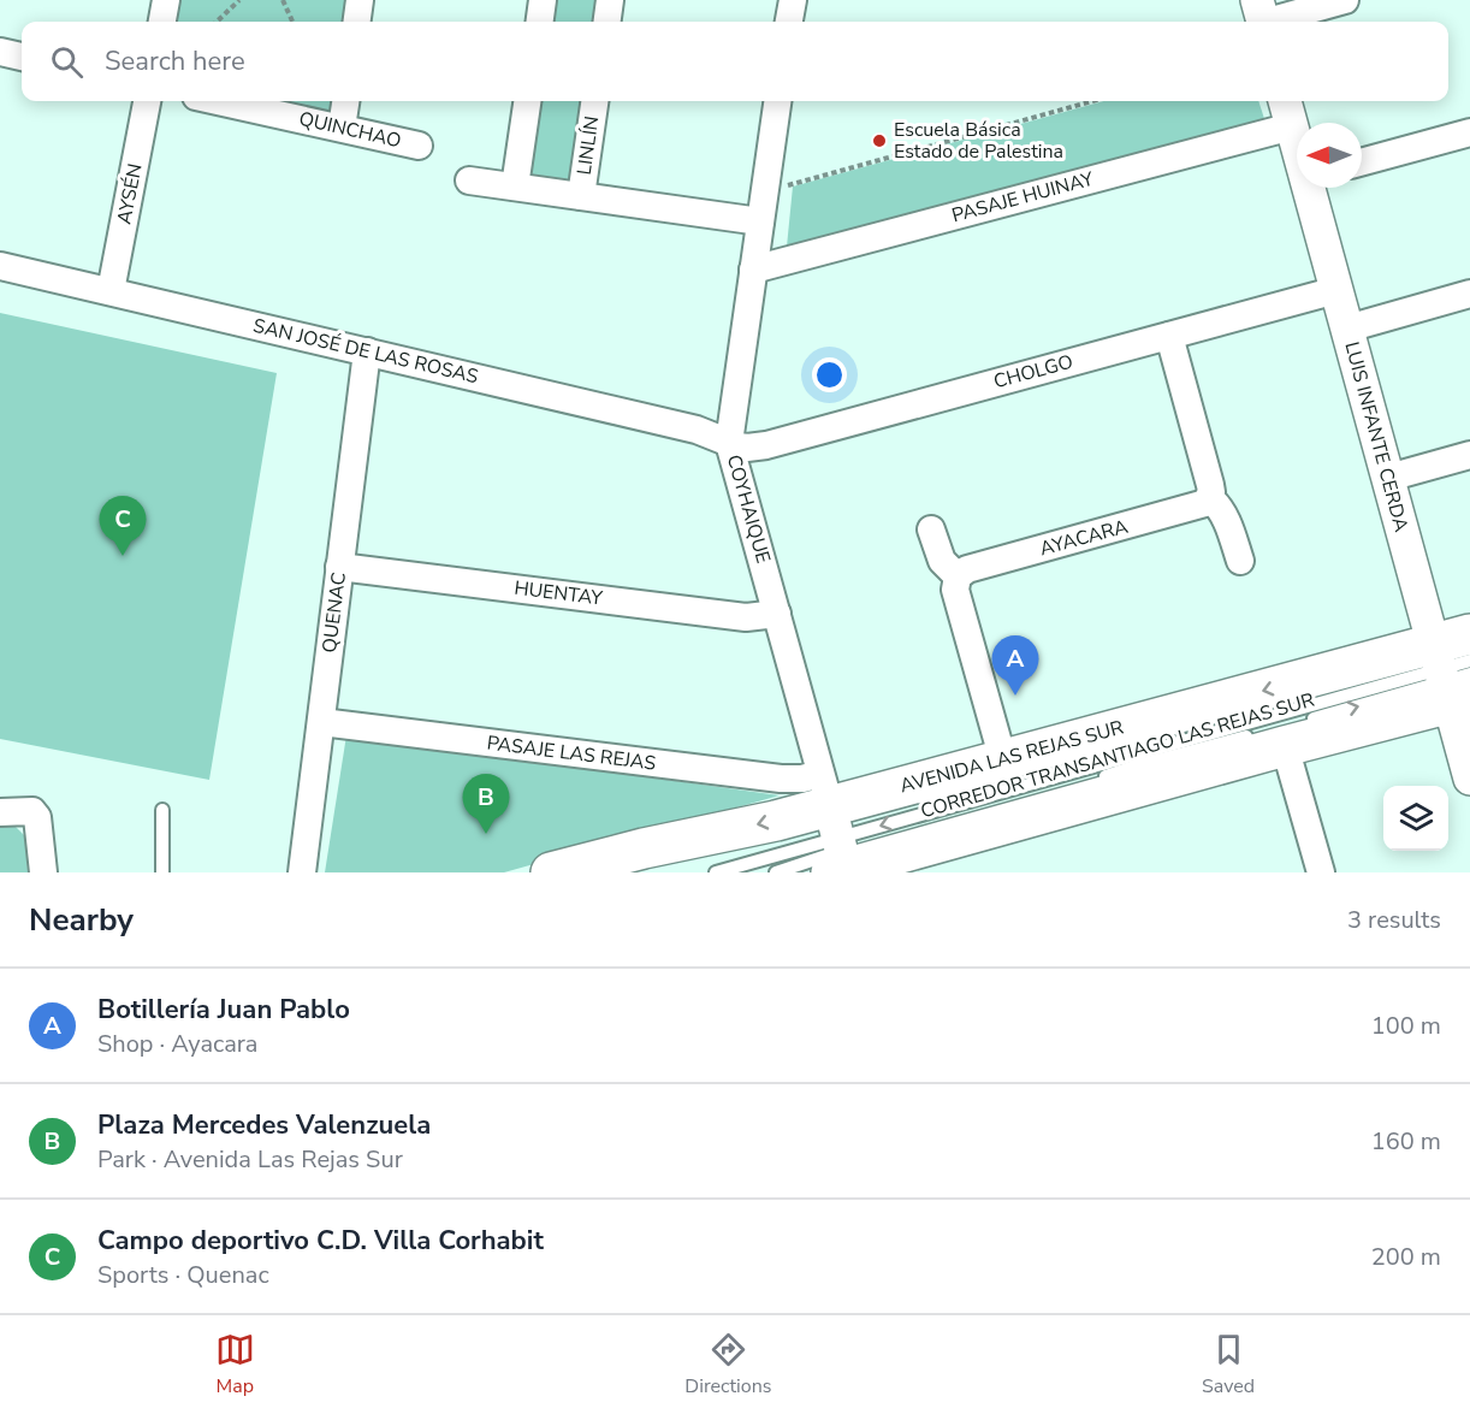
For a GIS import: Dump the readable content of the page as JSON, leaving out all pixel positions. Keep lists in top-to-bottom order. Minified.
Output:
{"streets":{"main road":["AVENIDA LAS REJAS SUR"],"street":["QUINCHAO","LINLÍN","AYSÉN","PASAJE HUINAY","SAN JOSÉ DE LAS ROSAS","CHOLGO","LUIS INFANTE CERDA","COYHAIQUE","AYACARA","HUENTAY","QUENAC","PASAJE LAS REJAS"],"lane":["CORREDOR TRANSANTIAGO LAS REJAS SUR"]},"crossings":[["AYSÉN","SAN JOSÉ DE LAS ROSAS"],["PASAJE HUINAY","LUIS INFANTE CERDA"],["PASAJE HUINAY","COYHAIQUE"],["SAN JOSÉ DE LAS ROSAS","CHOLGO"],["SAN JOSÉ DE LAS ROSAS","COYHAIQUE"],["SAN JOSÉ DE LAS ROSAS","QUENAC"],["CHOLGO","LUIS INFANTE CERDA"],["CHOLGO","COYHAIQUE"],["LUIS INFANTE CERDA","CORREDOR TRANSANTIAGO LAS REJAS SUR"],["LUIS INFANTE CERDA","AVENIDA LAS REJAS SUR"],["COYHAIQUE","HUENTAY"],["COYHAIQUE","PASAJE LAS REJAS"],["COYHAIQUE","CORREDOR TRANSANTIAGO LAS REJAS SUR"],["COYHAIQUE","AVENIDA LAS REJAS SUR"],["HUENTAY","QUENAC"],["QUENAC","PASAJE LAS REJAS"],["PASAJE LAS REJAS","CORREDOR TRANSANTIAGO LAS REJAS SUR"],["PASAJE LAS REJAS","AVENIDA LAS REJAS SUR"],["CORREDOR TRANSANTIAGO LAS REJAS SUR","AVENIDA LAS REJAS SUR"]],"places":["Escuela Básica Estado de Palestina"],"north":"left","page":{"search":"Search here","pins":["C","A","B"],"heading":["Nearby","3 results"],"list":[{"mark":"A","name":"Botillería Juan Pablo","note":"Shop · Ayacara","value":"100 m"},{"mark":"B","name":"Plaza Mercedes Valenzuela","note":"Park · Avenida Las Rejas Sur","value":"160 m"},{"mark":"C","name":"Campo deportivo C.D. Villa Corhabit","note":"Sports · Quenac","value":"200 m"}],"nav":["Map","Directions","Saved"]}}
